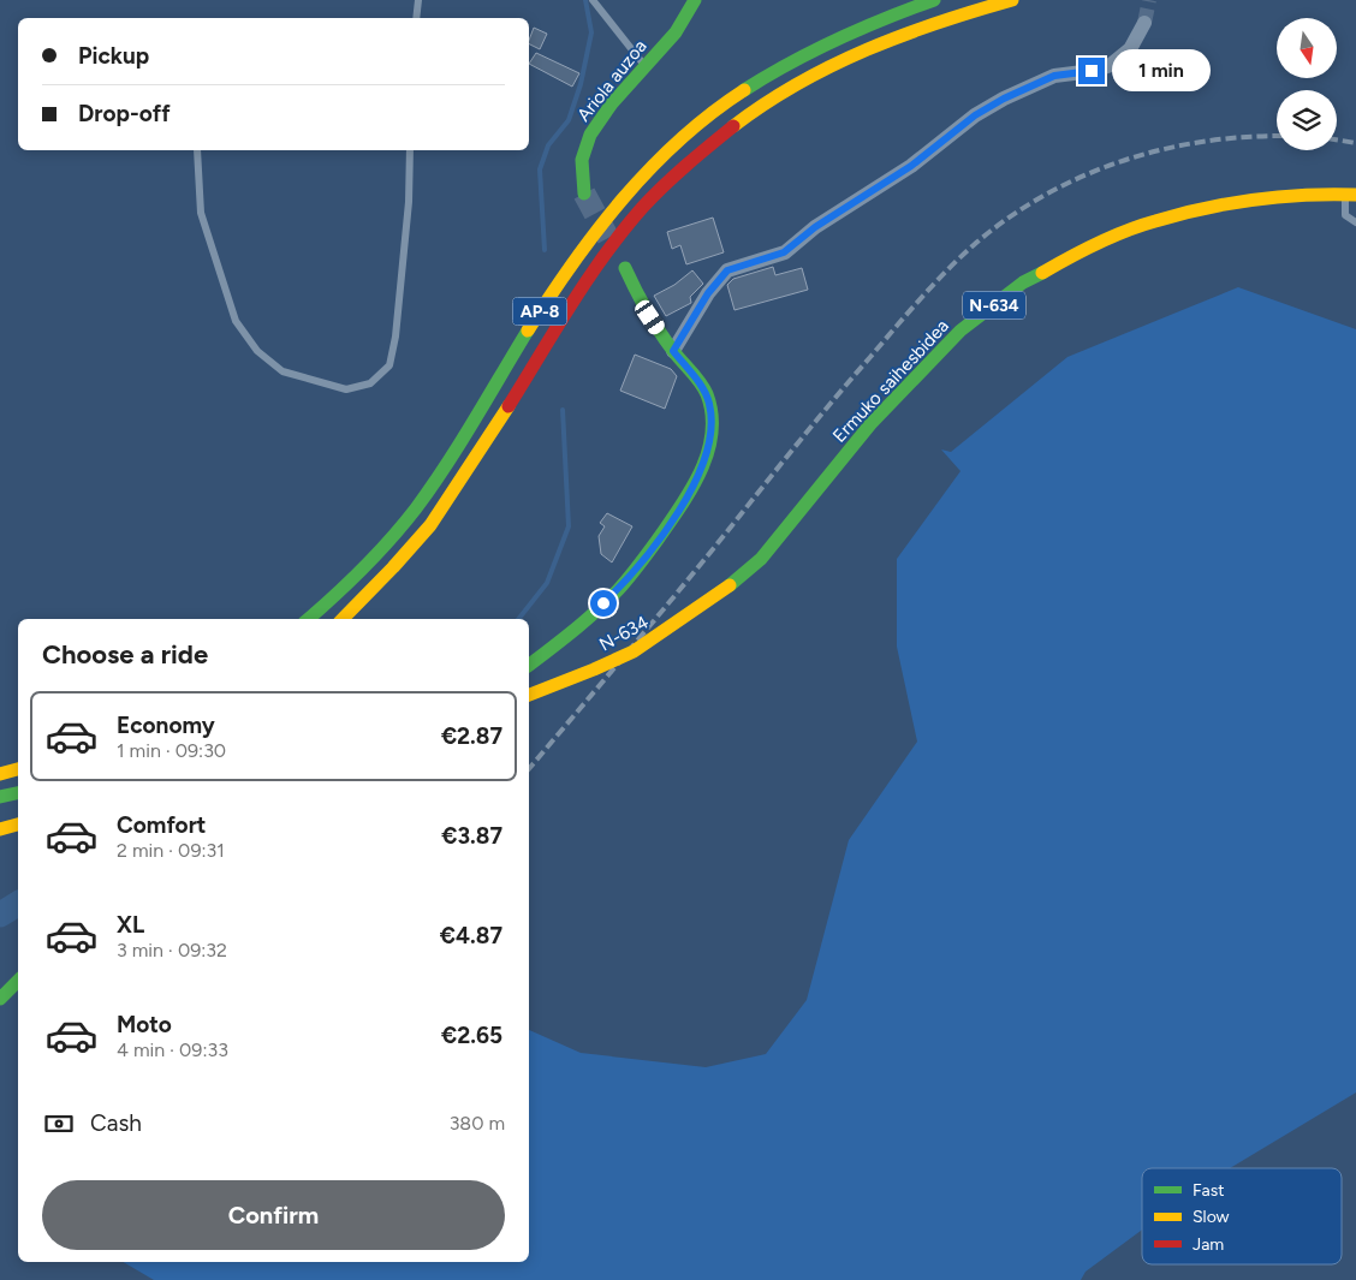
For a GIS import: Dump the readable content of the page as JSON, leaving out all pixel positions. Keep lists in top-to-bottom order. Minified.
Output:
{"streets":{"main road":["Ariola auzoa","N-634","AP-8","Ermuko saihesbidea"]},"crossings":[["N-634","Ermuko saihesbidea"]],"legend":["Fast","Slow","Jam"],"north":"bottom","page":{"banner":["Pickup","Drop-off"],"bubble":"1 min","heading":"Choose a ride","list":[{"name":"Economy","note":"1 min · 09:30","value":"€2.87"},{"name":"Comfort","note":"2 min · 09:31","value":"€3.87"},{"name":"XL","note":"3 min · 09:32","value":"€4.87"},{"name":"Moto","note":"4 min · 09:33","value":"€2.65"}],"pay":["Cash","380 m"],"buttons":"Confirm"}}
